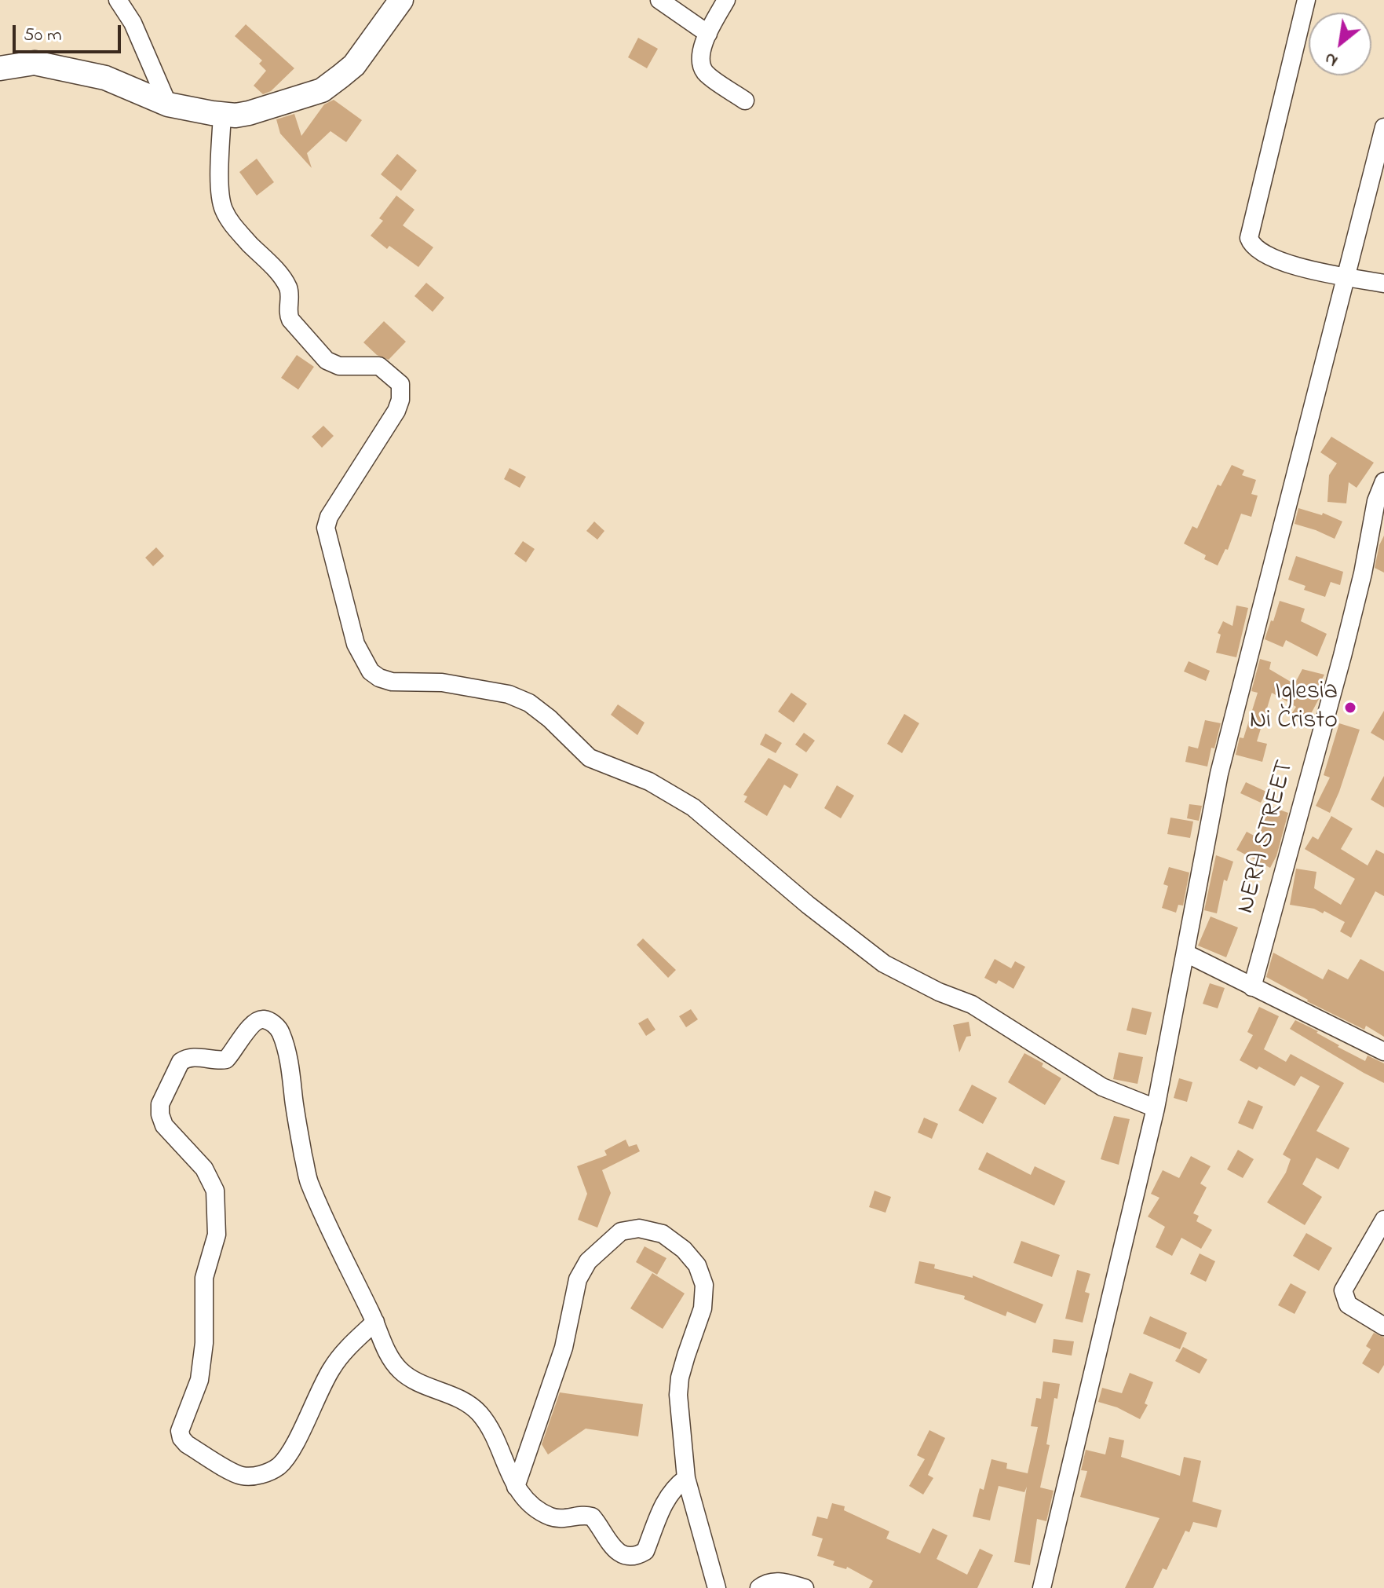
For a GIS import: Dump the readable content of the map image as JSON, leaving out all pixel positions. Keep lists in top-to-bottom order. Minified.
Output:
{"streets":{"street":["NERA STREET"]},"places":["Iglesia Ni Cristo"],"scale_bar":"50 m","north":"bottom left"}
